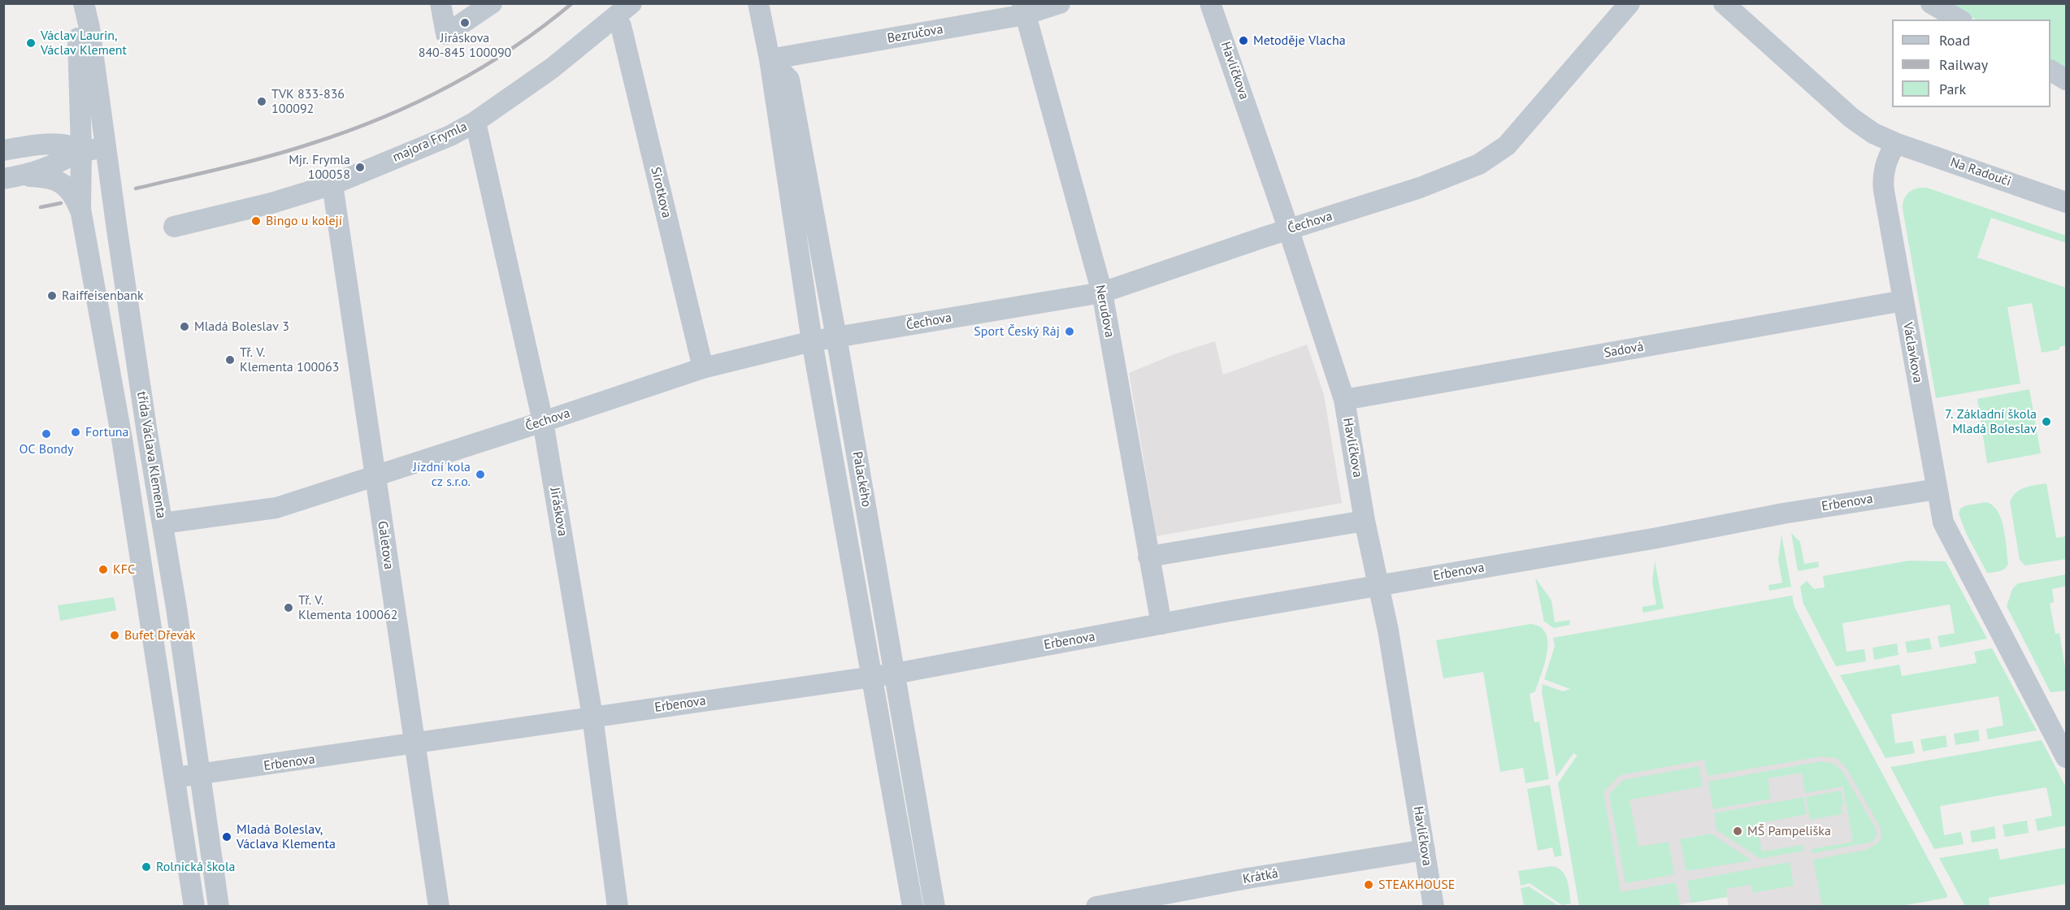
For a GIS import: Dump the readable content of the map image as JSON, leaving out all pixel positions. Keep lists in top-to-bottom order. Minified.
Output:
{"streets":{"street":["Bezručova","Havlíčkova","majora Frymla","Na Radouči","Sirotkova","Čechova","Nerudova","Sadová","Václavkova","třída Václava Klementa","Palackého","Erbenova","Jiráskova","Galetova","Krátká"]},"crossings":[["Bezručova","Nerudova"],["Bezručova","Palackého"],["Havlíčkova","Čechova"],["Havlíčkova","Sadová"],["Havlíčkova","Erbenova"],["Havlíčkova","Krátká"],["majora Frymla","Sirotkova"],["majora Frymla","Jiráskova"],["majora Frymla","Galetova"],["Na Radouči","Václavkova"],["Sirotkova","Čechova"],["Čechova","Nerudova"],["Čechova","třída Václava Klementa"],["Čechova","Palackého"],["Čechova","Jiráskova"],["Čechova","Galetova"],["Nerudova","Erbenova"],["Sadová","Václavkova"],["Václavkova","Erbenova"],["třída Václava Klementa","Erbenova"],["Palackého","Erbenova"],["Erbenova","Jiráskova"],["Erbenova","Galetova"]],"places":["Jiráskova 840-845 100090","Metoděje Vlacha","Václav Laurin, Václav Klement","TVK 833-836 100092","Mjr. Frymla 100058","Bingo u kolejí","Raiffeisenbank","Mladá Boleslav 3","Sport Český Ráj","Tř. V. Klementa 100063","7. Základní škola Mladá Boleslav","Fortuna","OC Bondy","Jízdní kola cz s.r.o.","KFC","Tř. V. Klementa 100062","Bufet Dřevák","MŠ Pampeliška","Mladá Boleslav, Václava Klementa","Rolnická škola","STEAKHOUSE"],"legend":["Road","Railway","Park"]}
